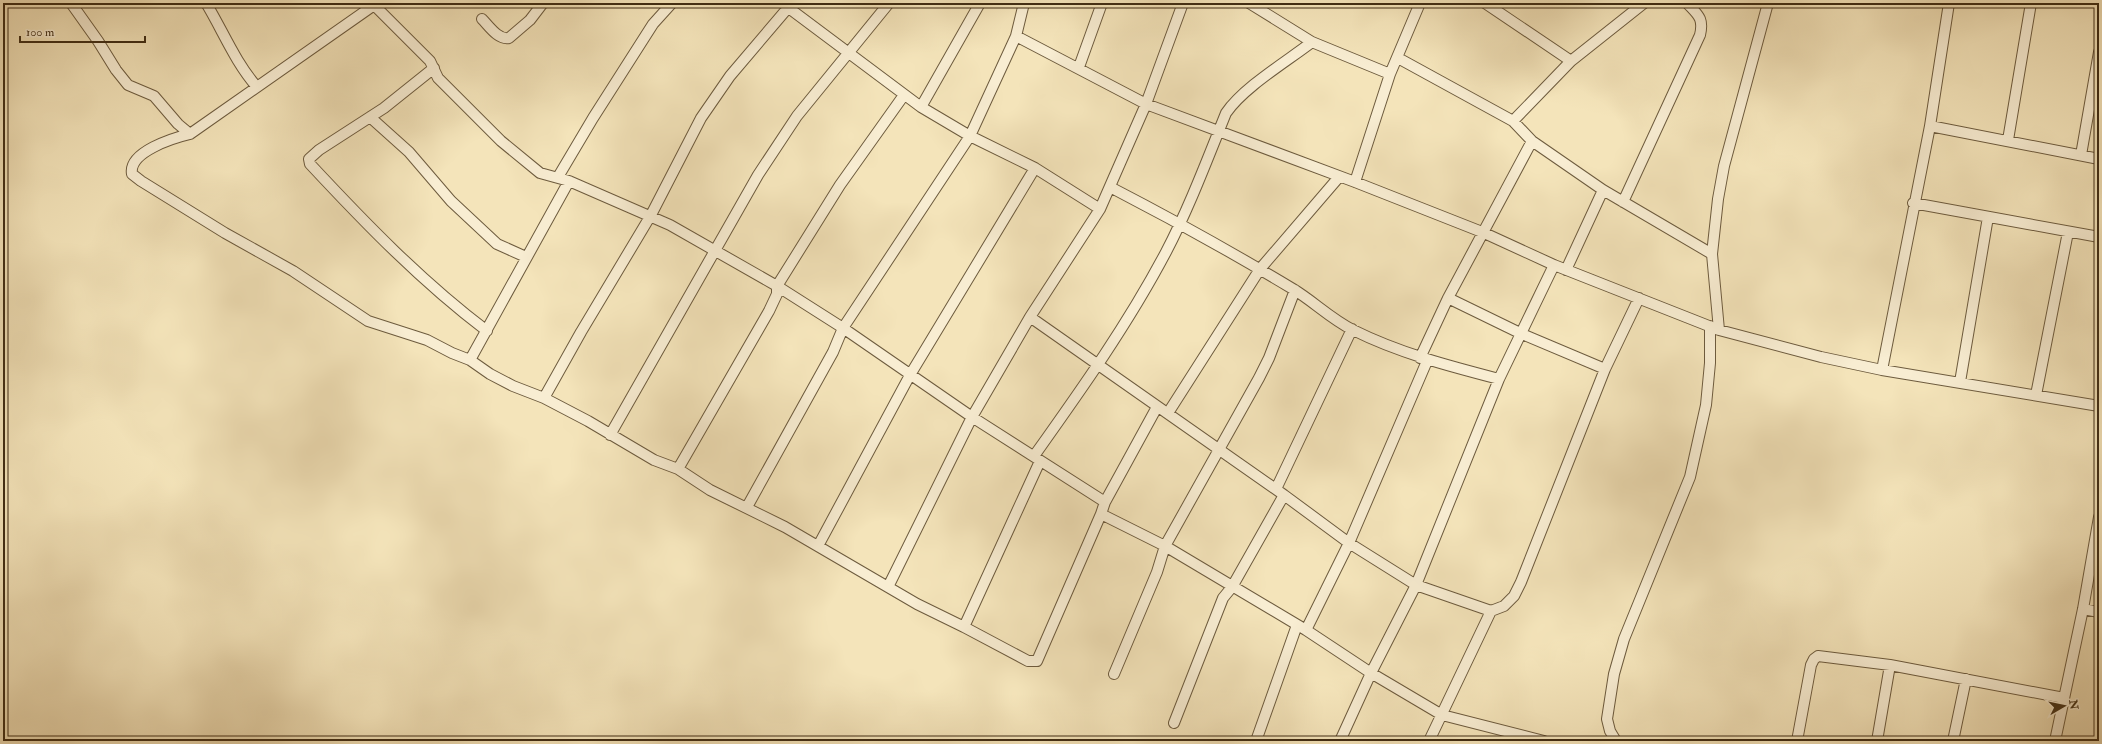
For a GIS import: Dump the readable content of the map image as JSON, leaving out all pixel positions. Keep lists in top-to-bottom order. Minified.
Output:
{"scale_bar":"100 m","north":"right"}
